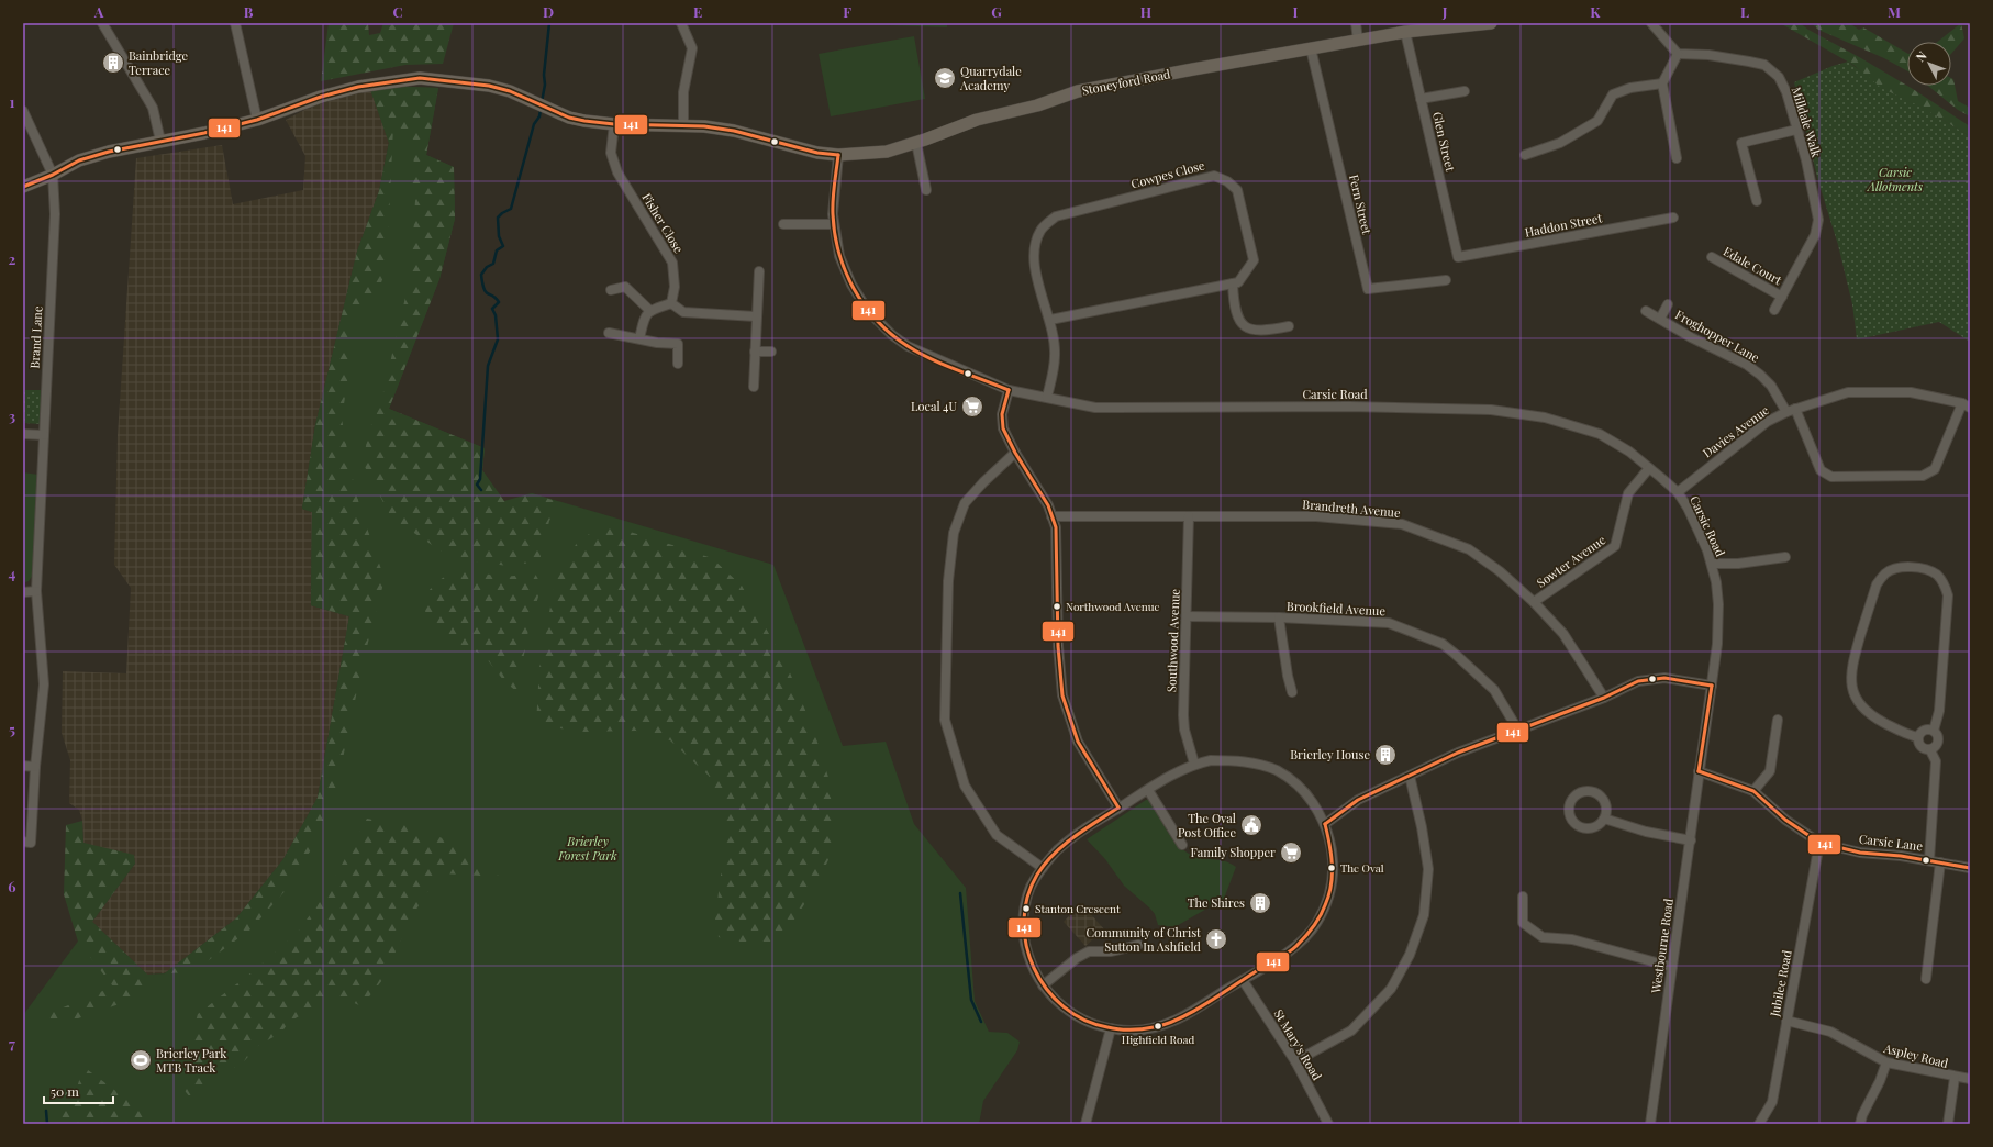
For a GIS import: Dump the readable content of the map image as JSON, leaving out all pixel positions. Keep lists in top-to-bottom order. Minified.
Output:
{"streets":{"main road":["Stoneyford Road"],"street":["Milldale Walk","Glen Street","Cowpes Close","Fern Street","Fisher Close","Haddon Street","Edale Court","Froghopper Lane","Brand Lane","Carsic Road","Davies Avenue","Brandreth Avenue","Sowter Avenue","Brookfield Avenue","Southwood Avenue","Carsic Lane","Westbourne Road","Jubilee Road","St Mary's Road","Aspley Road"]},"crossings":[["Stoneyford Road","Glen Street"],["Stoneyford Road","Fern Street"],["Stoneyford Road","Fisher Close"],["Stoneyford Road","Brand Lane"],["Stoneyford Road","Carsic Road"],["Milldale Walk","Edale Court"],["Glen Street","Haddon Street"],["Cowpes Close","Carsic Road"],["Froghopper Lane","Davies Avenue"],["Carsic Road","Davies Avenue"],["Carsic Road","Sowter Avenue"],["Carsic Road","Carsic Lane"],["Carsic Road","Westbourne Road"],["Brandreth Avenue","Sowter Avenue"],["Brandreth Avenue","Southwood Avenue"],["Brookfield Avenue","Southwood Avenue"],["Carsic Lane","Westbourne Road"],["Carsic Lane","Jubilee Road"],["Jubilee Road","Aspley Road"]],"parks":["Carsic Allotments","Brierley Forest Park"],"places":{"building":["Bainbridge Terrace","Brierley House","The Shires"],"school or university":["Quarrydale Academy"],"supermarket":["Local 4U","Family Shopper"],"other":["Northwood Avenue","The Oval","Stanton Crescent","Highfield Road"],"public building":["The Oval Post Office"],"church":["Community of Christ Sutton In Ashfield"],"sports":["Brierley Park MTB Track"]},"lines":["transit line 141"],"scale_bar":"50 m","north":"top left","grid":{"columns":["A","B","C","D","E","F","G","H","I","J","K","L","M"],"rows":["1","2","3","4","5","6","7"]}}
